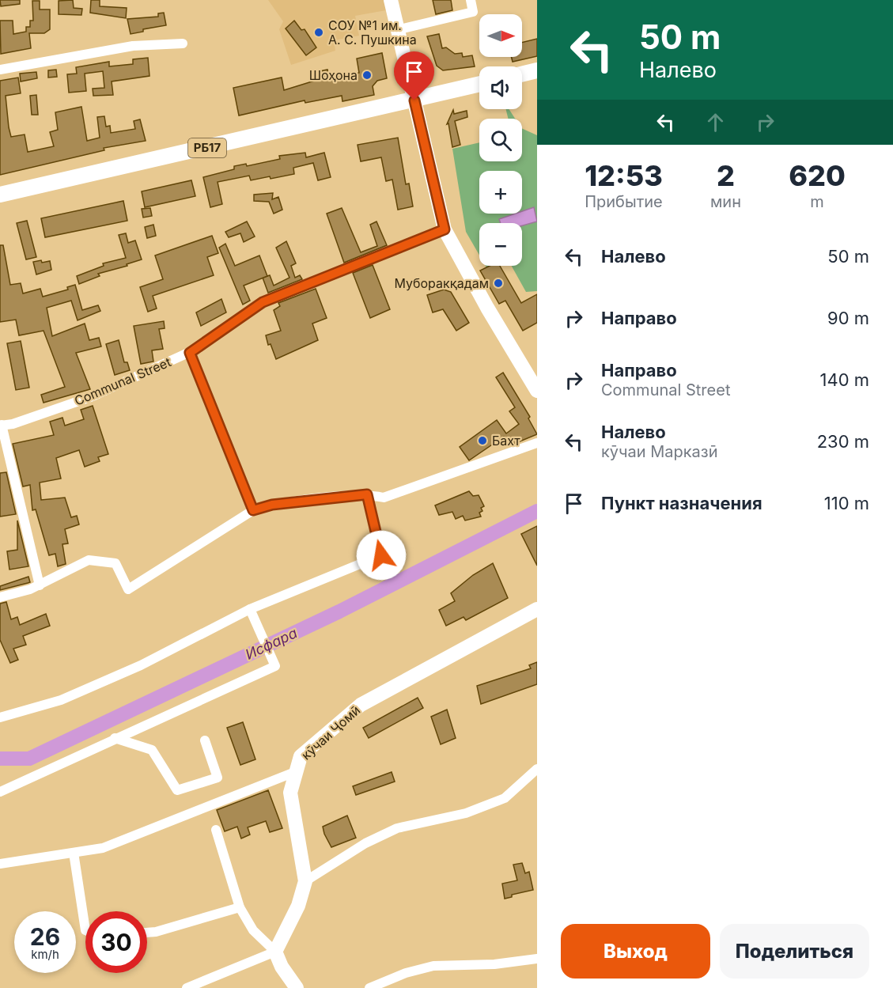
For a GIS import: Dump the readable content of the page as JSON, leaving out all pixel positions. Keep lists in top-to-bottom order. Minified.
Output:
{"streets":{"main road":["РБ17","кӯчаи Ҷомӣ"],"street":["Communal Street"]},"water":["Исфара"],"places":["СОУ №1 им. А. С. Пушкина","Шоҳона","Муборакқадам","Бахт"],"north":"right","page":{"turn":["50 m","Налево"],"map_buttons":["+","−"],"eta":["12:53","Прибытие","2","мин","620","m"],"list":[{"name":"Налево","value":"50 m"},{"name":"Направо","value":"90 m"},{"name":"Направо","note":"Communal Street","value":"140 m"},{"name":"Налево","note":"кӯчаи Марказӣ","value":"230 m"},{"name":"Пункт назначения","value":"110 m"}],"speed":"26 km/h","limit":"30","buttons":["Выход","Поделиться"]}}
